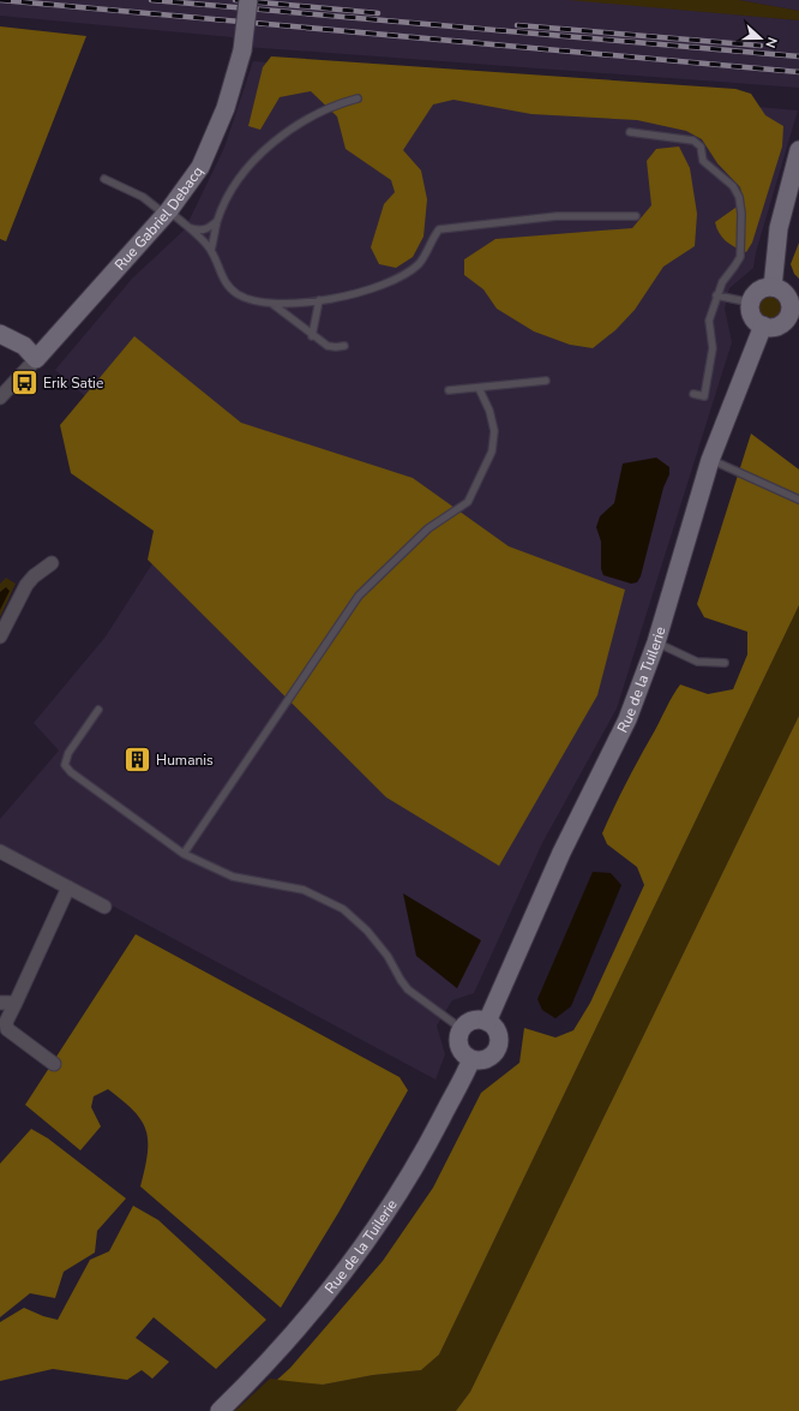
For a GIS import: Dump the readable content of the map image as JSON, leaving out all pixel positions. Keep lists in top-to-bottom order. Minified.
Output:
{"streets":{"street":["Rue Gabriel Debacq","Rue de la Tuilerie"]},"places":{"bus stop":["Erik Satie"],"building":["Humanis"]},"north":"right"}
